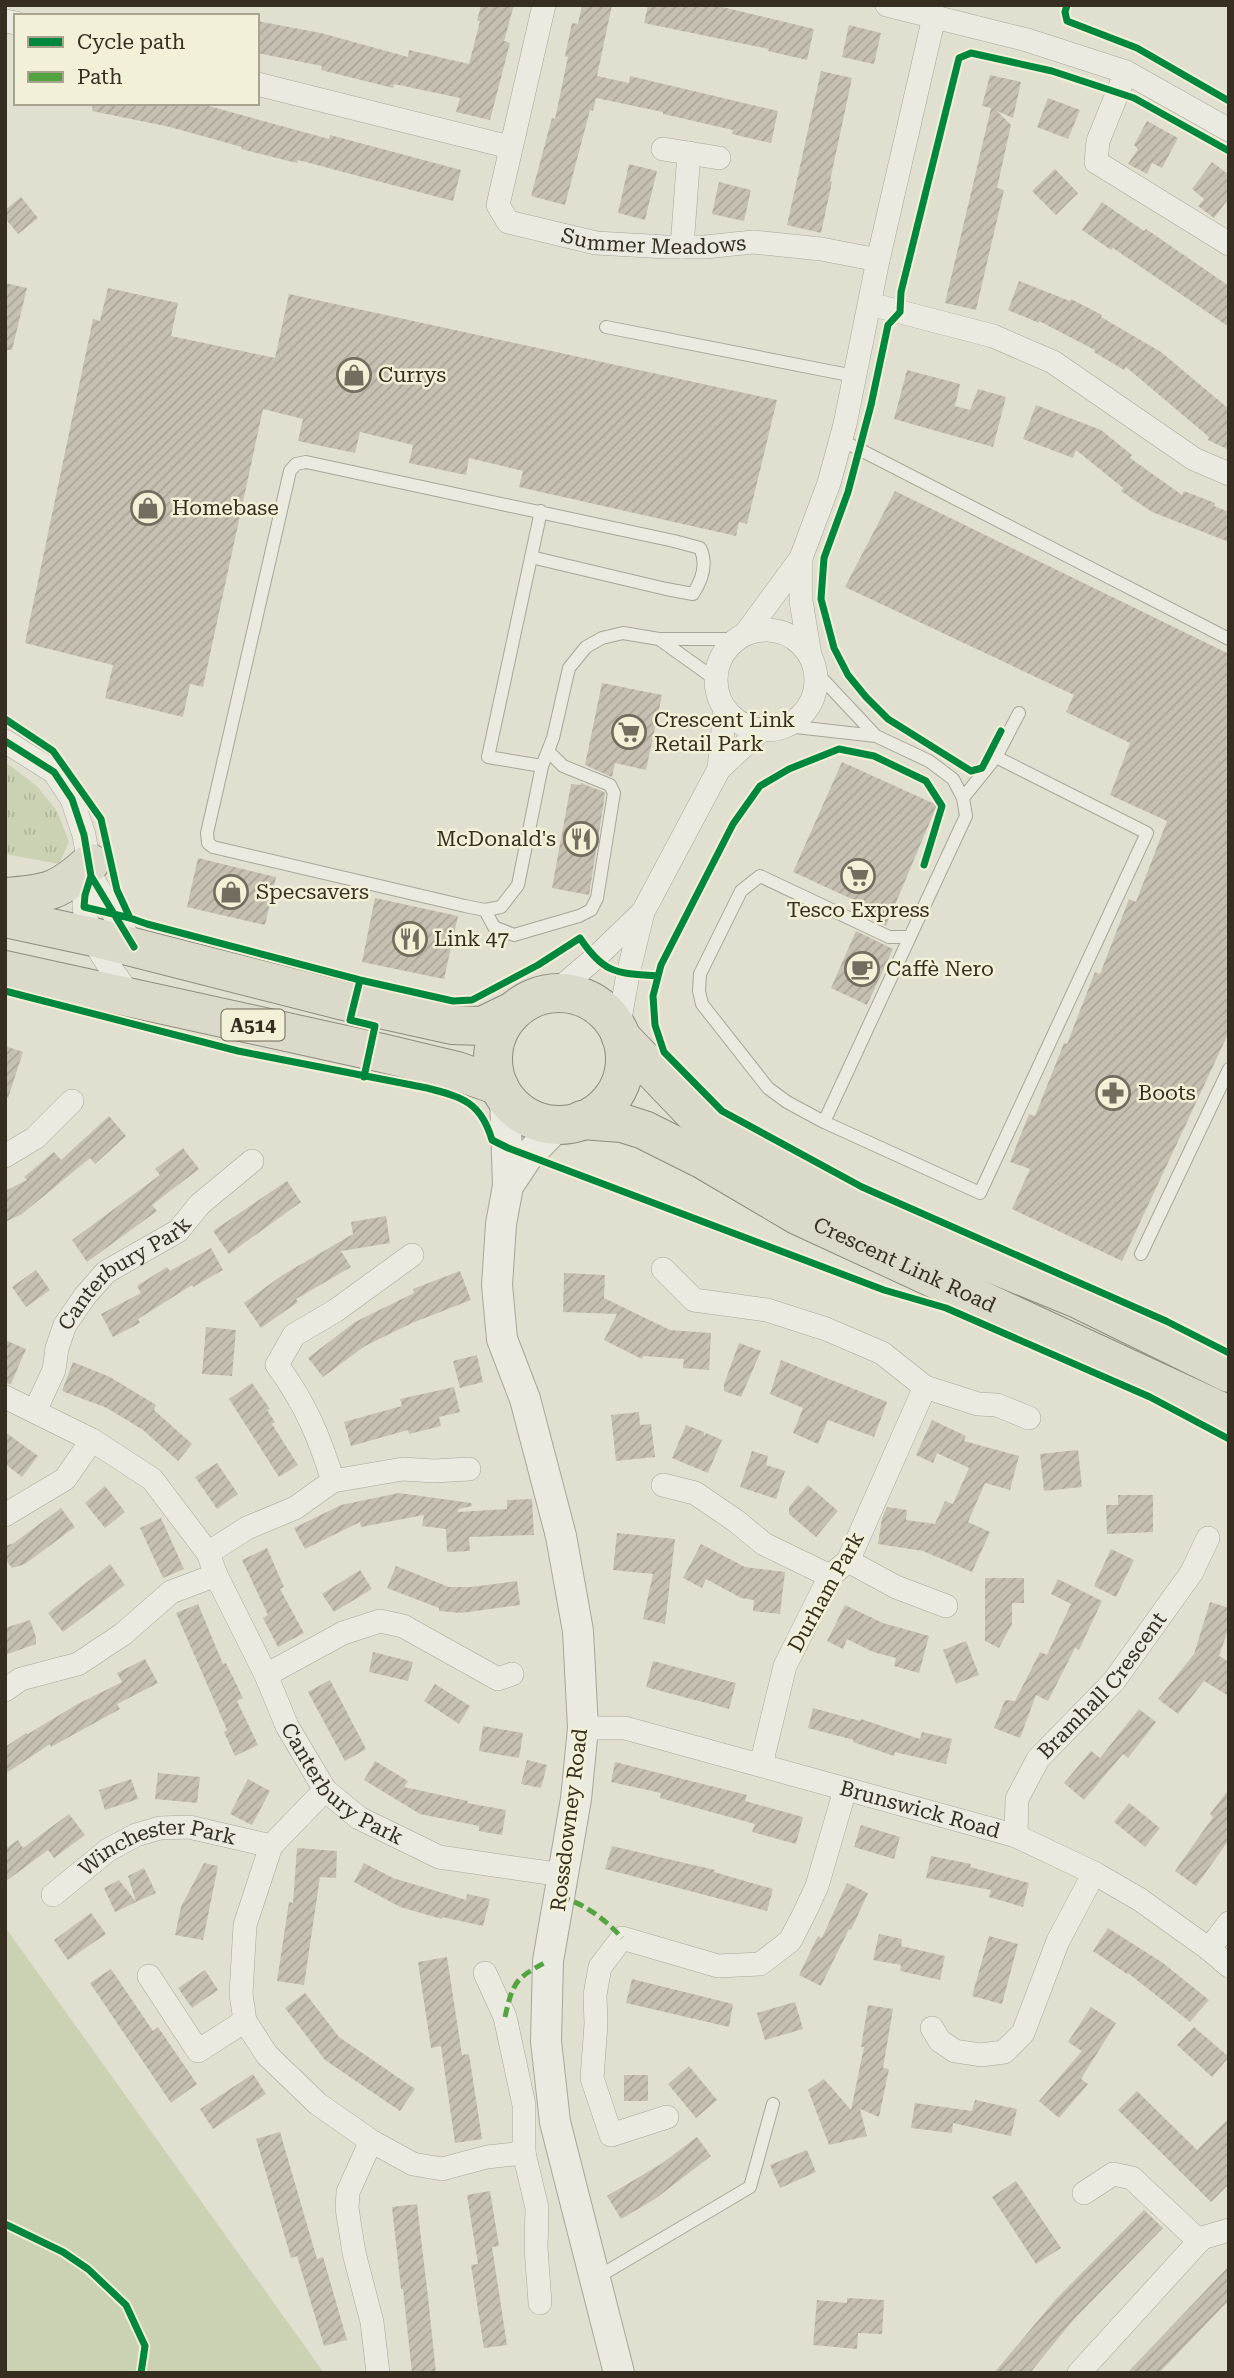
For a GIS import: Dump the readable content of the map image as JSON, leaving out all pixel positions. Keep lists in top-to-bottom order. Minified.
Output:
{"streets":{"highway":["A514","Crescent Link Road"],"street":["Summer Meadows","Canterbury Park","Durham Park","Bramhall Crescent","Brunswick Road","Rossdowney Road","Winchester Park"]},"crossings":[["A514","Crescent Link Road"],["A514","Rossdowney Road"],["Crescent Link Road","Rossdowney Road"],["Canterbury Park","Rossdowney Road"],["Canterbury Park","Winchester Park"],["Durham Park","Brunswick Road"],["Bramhall Crescent","Brunswick Road"],["Brunswick Road","Rossdowney Road"]],"places":{"shop":["Currys","Homebase","Specsavers"],"supermarket":["Crescent Link Retail Park","Tesco Express"],"restaurant":["McDonald's","Link 47"],"cafe":["Caffè Nero"],"pharmacy":["Boots"]},"legend":["Cycle path","Path"]}
